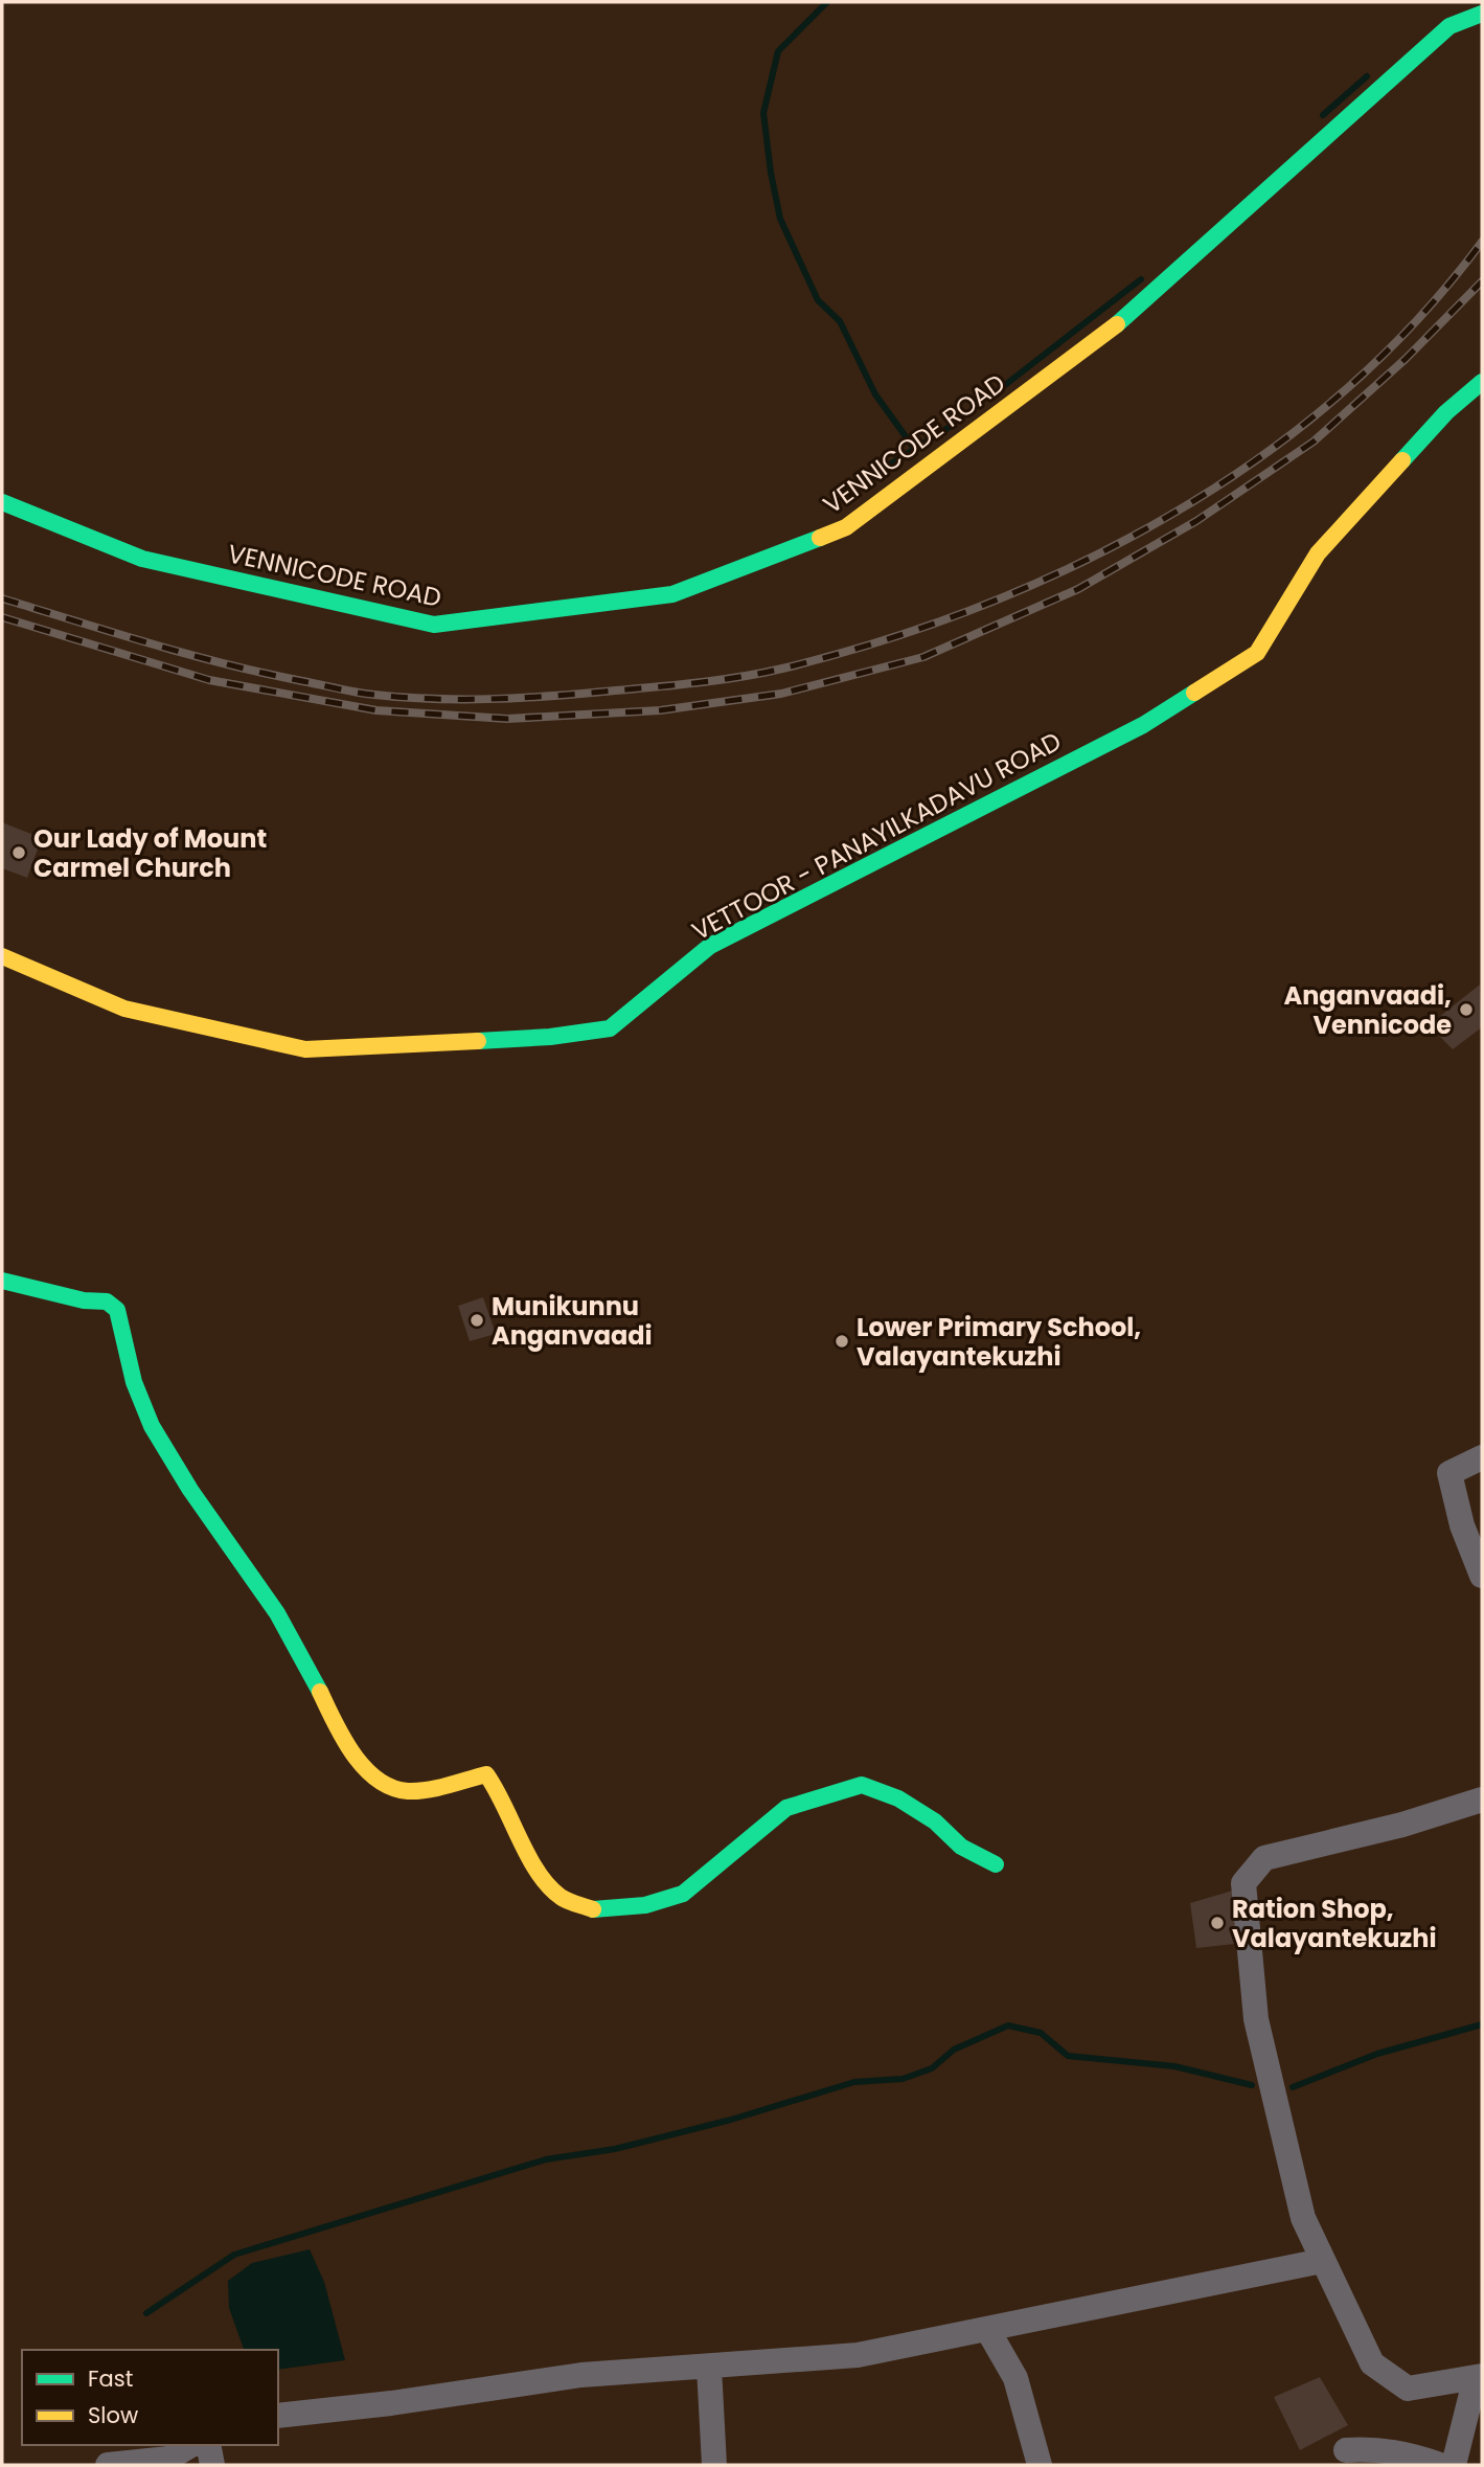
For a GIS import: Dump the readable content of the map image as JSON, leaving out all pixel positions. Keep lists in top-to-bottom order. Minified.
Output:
{"streets":{"street":["VENNICODE ROAD","VETTOOR - PANAYILKADAVU ROAD"]},"places":["Our Lady of Mount Carmel Church","Anganvaadi, Vennicode","Munikunnu Anganvaadi","Lower Primary School, Valayantekuzhi","Ration Shop, Valayantekuzhi"],"legend":["Fast","Slow"]}
